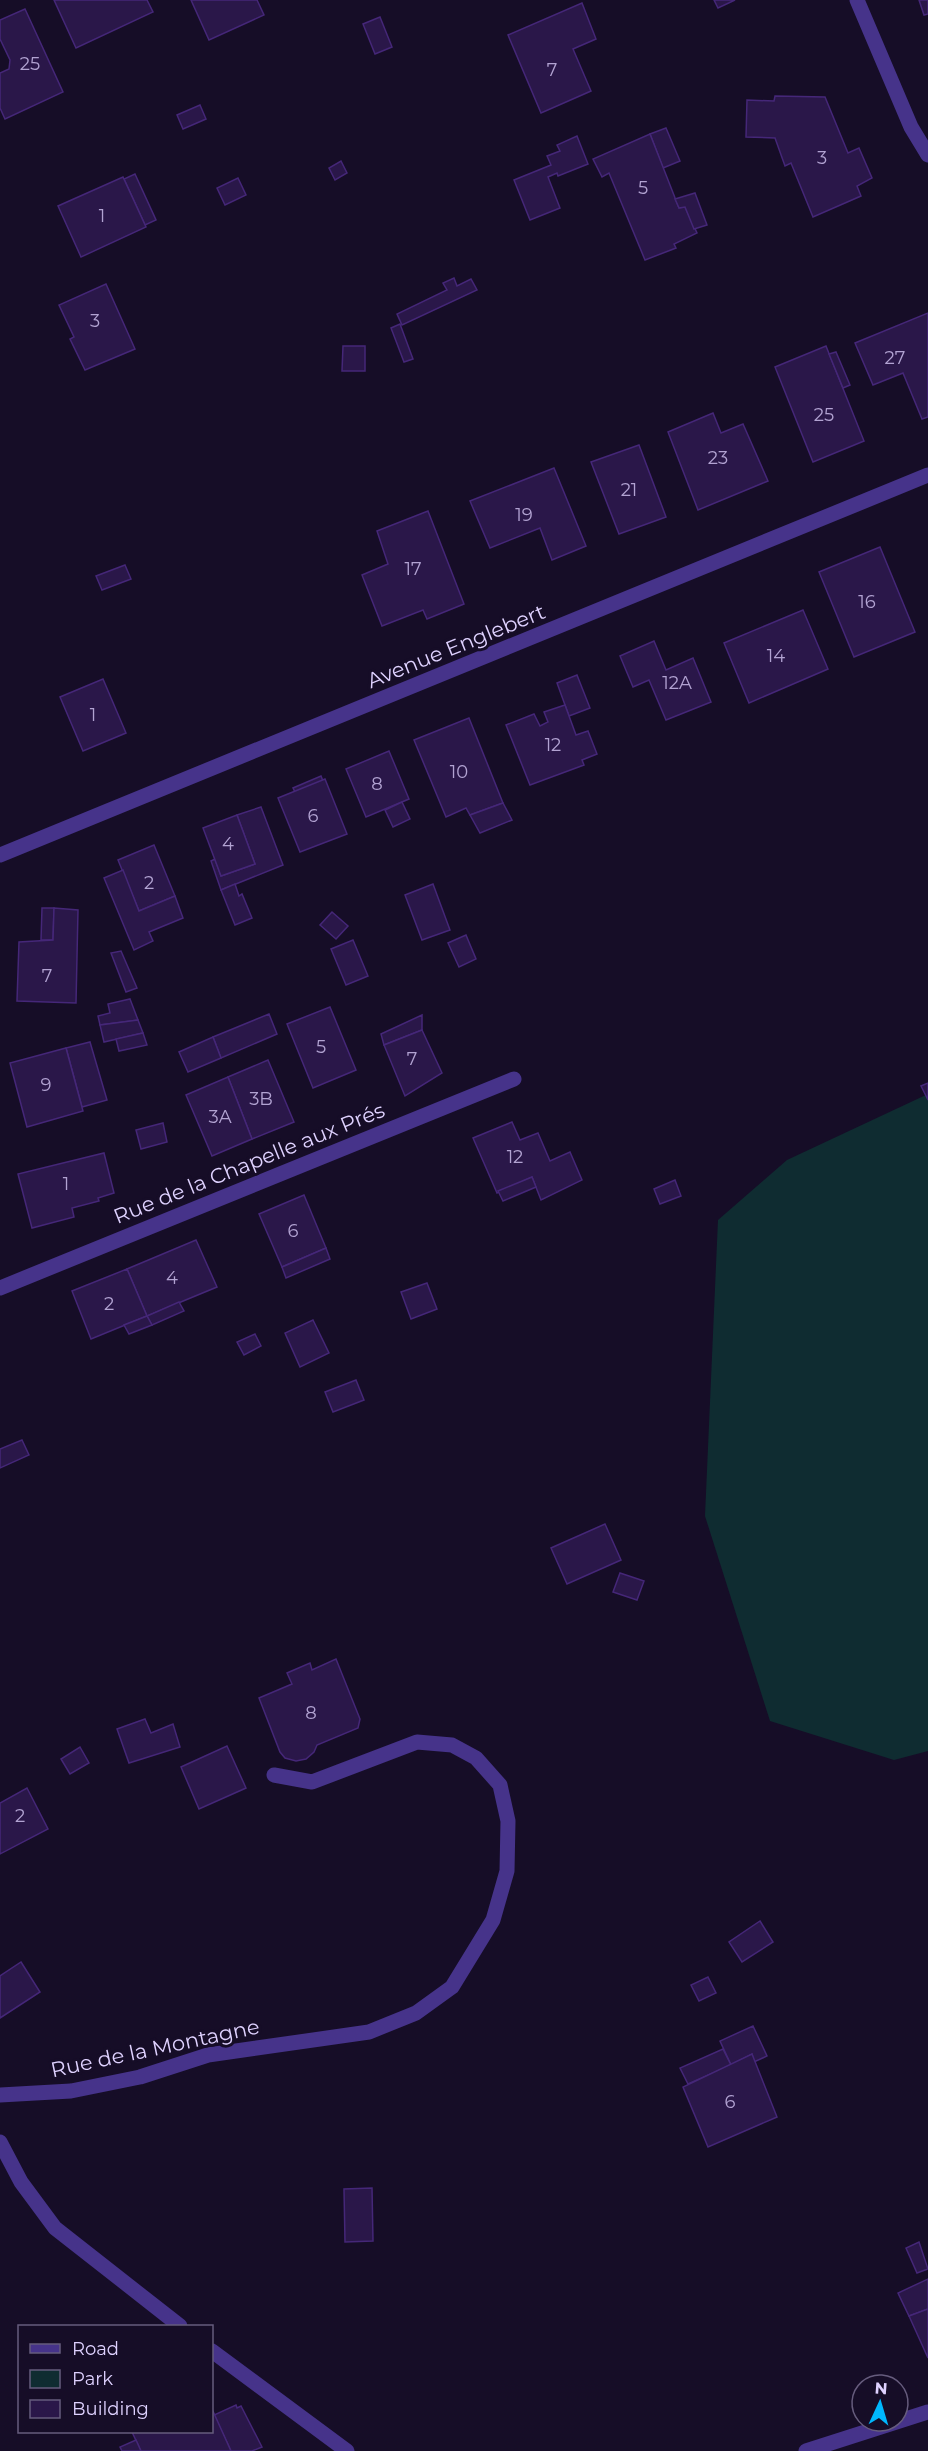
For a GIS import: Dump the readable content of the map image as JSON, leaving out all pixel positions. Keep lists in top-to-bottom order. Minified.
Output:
{"streets":{"street":["Avenue Englebert","Rue de la Chapelle aux Prés","Rue de la Montagne"]},"house_numbers":["25","7","3","5","1","3","27","25","23","21","19","17","16","14","12A","1","12","10","8","6","4","2","7","5","7","9","3B","3A","12","1","6","4","2","8","2","6"],"legend":["Road","Park","Building"],"north":"top"}
